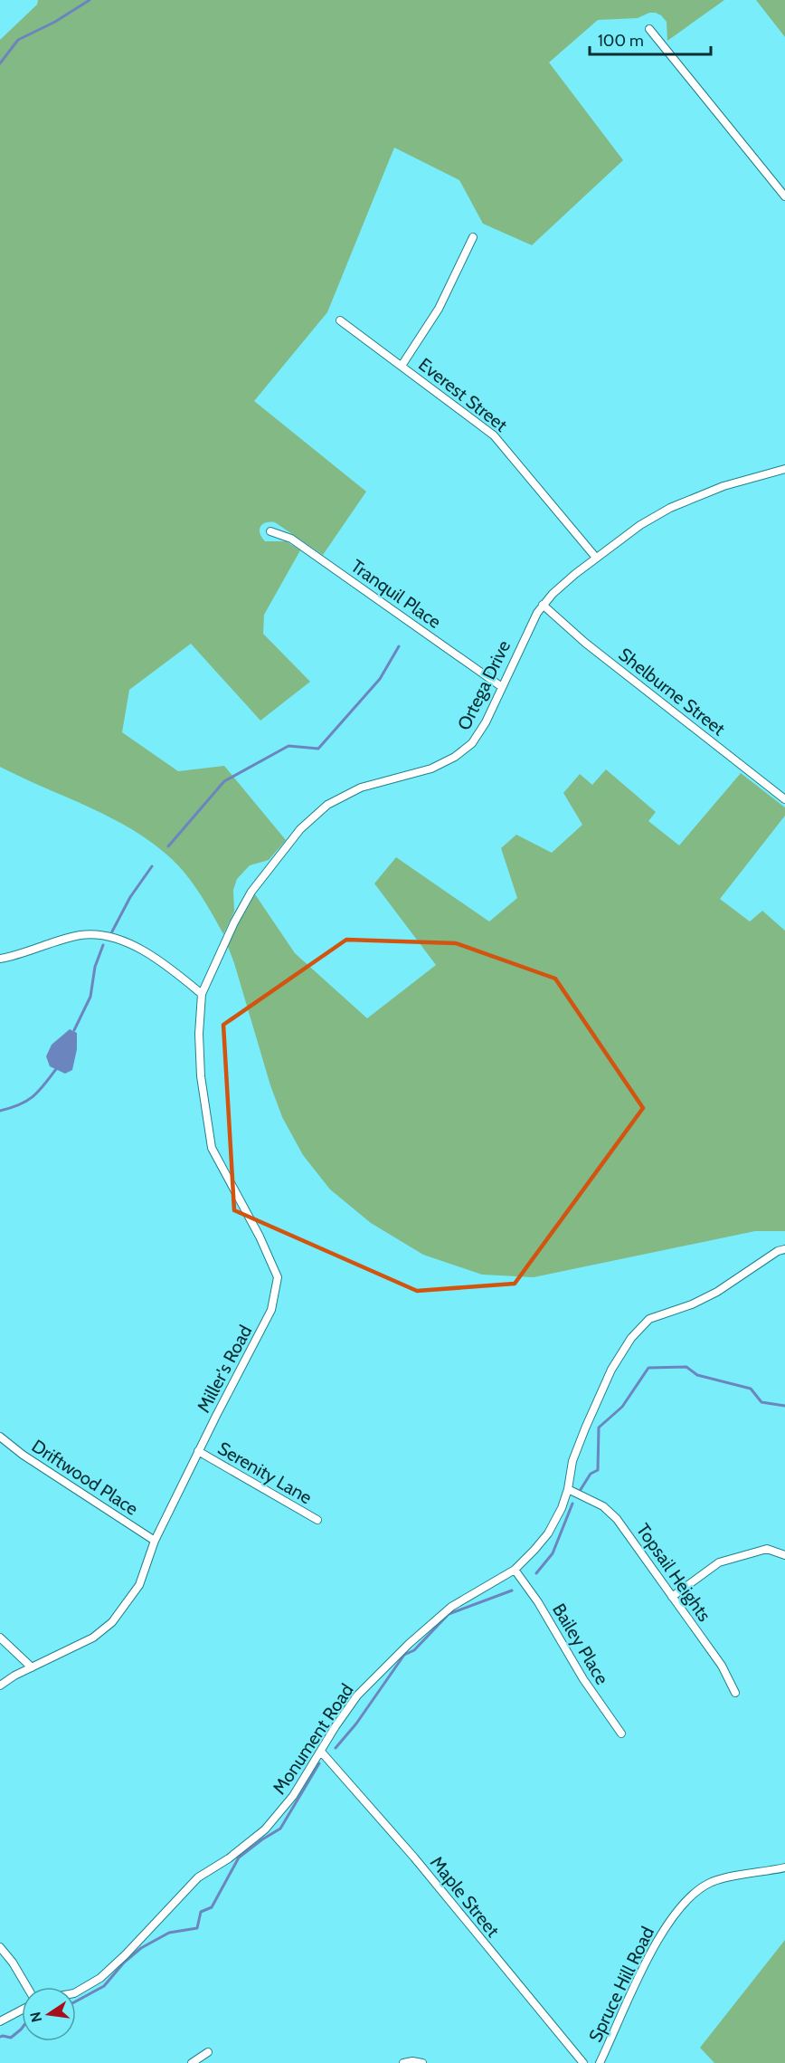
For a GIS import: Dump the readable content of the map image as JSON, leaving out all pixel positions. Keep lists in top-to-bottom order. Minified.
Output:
{"streets":{"street":["Everest Street","Tranquil Place","Ortega Drive","Shelburne Street","Miller's Road","Serenity Lane","Driftwood Place","Topsail Heights","Bailey Place","Monument Road","Maple Street","Spruce Hill Road"]},"crossings":[["Everest Street","Ortega Drive"],["Tranquil Place","Ortega Drive"],["Ortega Drive","Shelburne Street"],["Ortega Drive","Miller's Road"],["Miller's Road","Serenity Lane"],["Miller's Road","Driftwood Place"],["Topsail Heights","Monument Road"],["Bailey Place","Monument Road"],["Monument Road","Maple Street"]],"scale_bar":"100 m","north":"left"}
